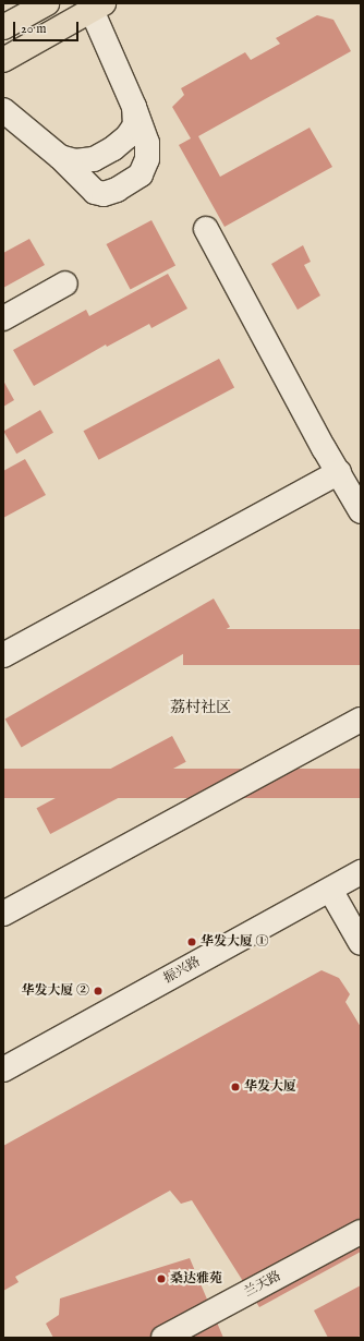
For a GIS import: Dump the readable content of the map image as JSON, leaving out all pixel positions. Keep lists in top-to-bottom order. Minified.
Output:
{"streets":{"street":["振兴路","兰天路"]},"districts":["荔村社区"],"places":["华发大厦 ①","华发大厦 ②","华发大厦","桑达雅苑"],"scale_bar":"20 m"}
